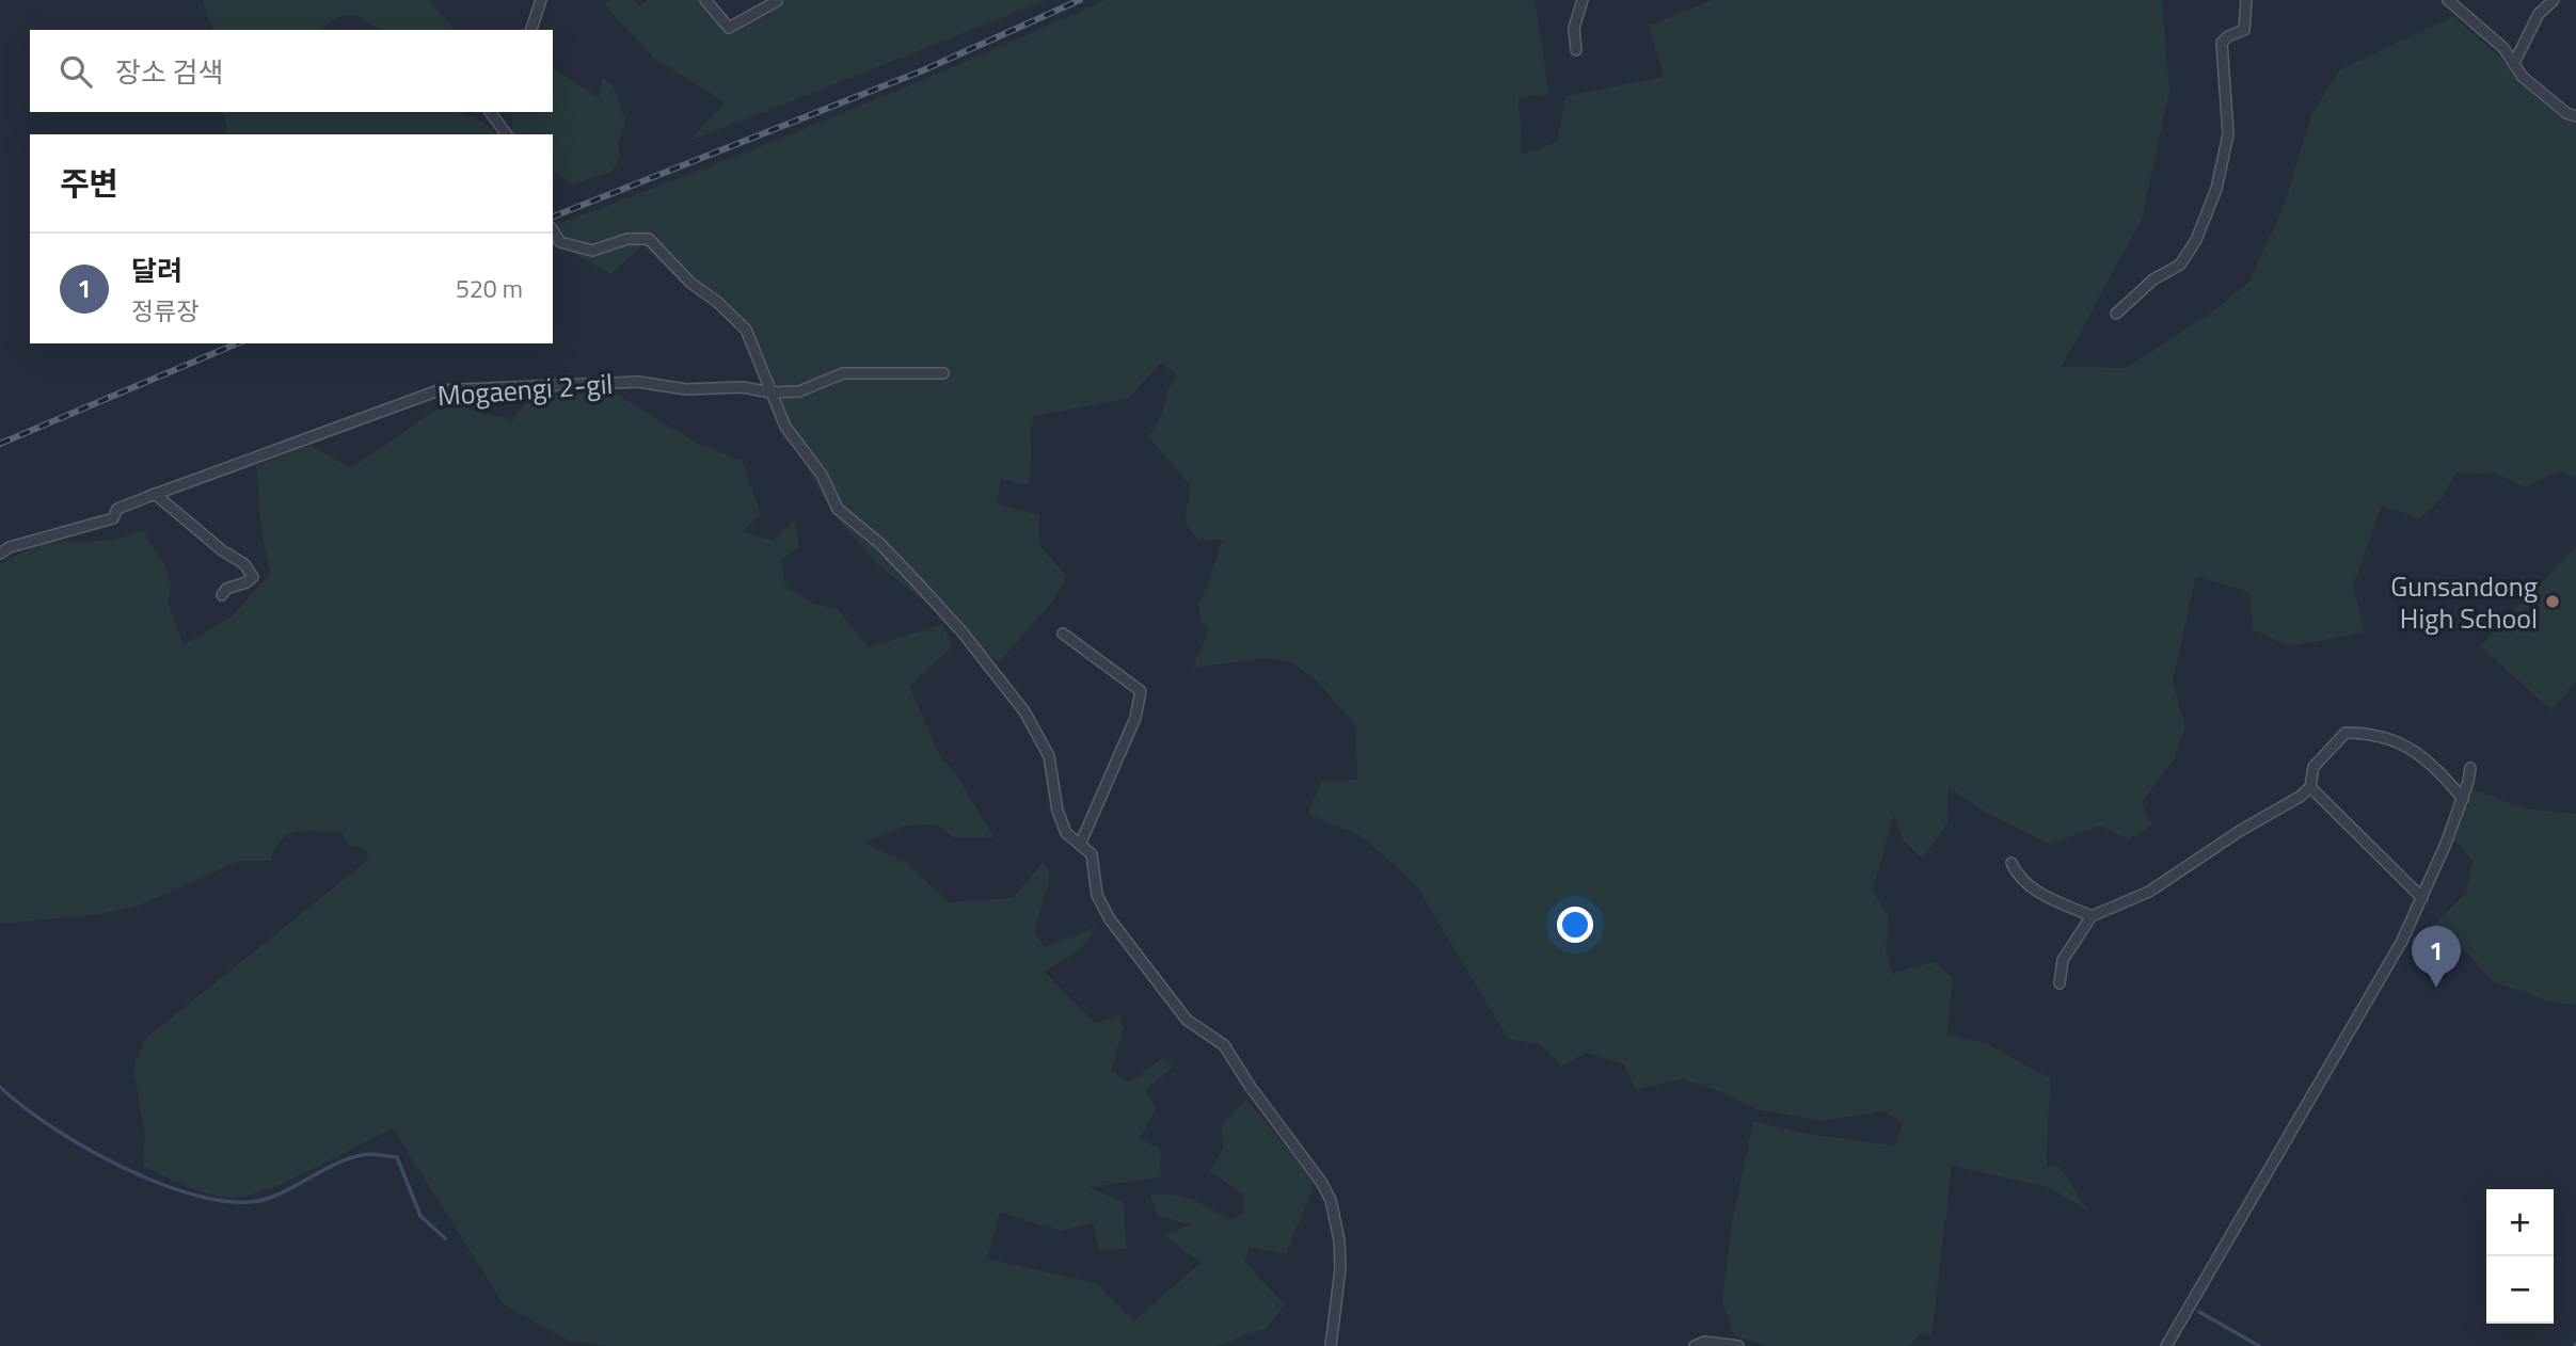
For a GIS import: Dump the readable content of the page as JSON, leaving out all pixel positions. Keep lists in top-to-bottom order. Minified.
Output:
{"streets":{"street":["Mogaengi 2-gil"]},"places":["Gunsandong High School"],"page":{"search":"장소 검색","heading":"주변","list":[{"mark":"1","name":"달려","note":"정류장","value":"520 m"}],"pins":"1","map_buttons":["+","−"]}}
